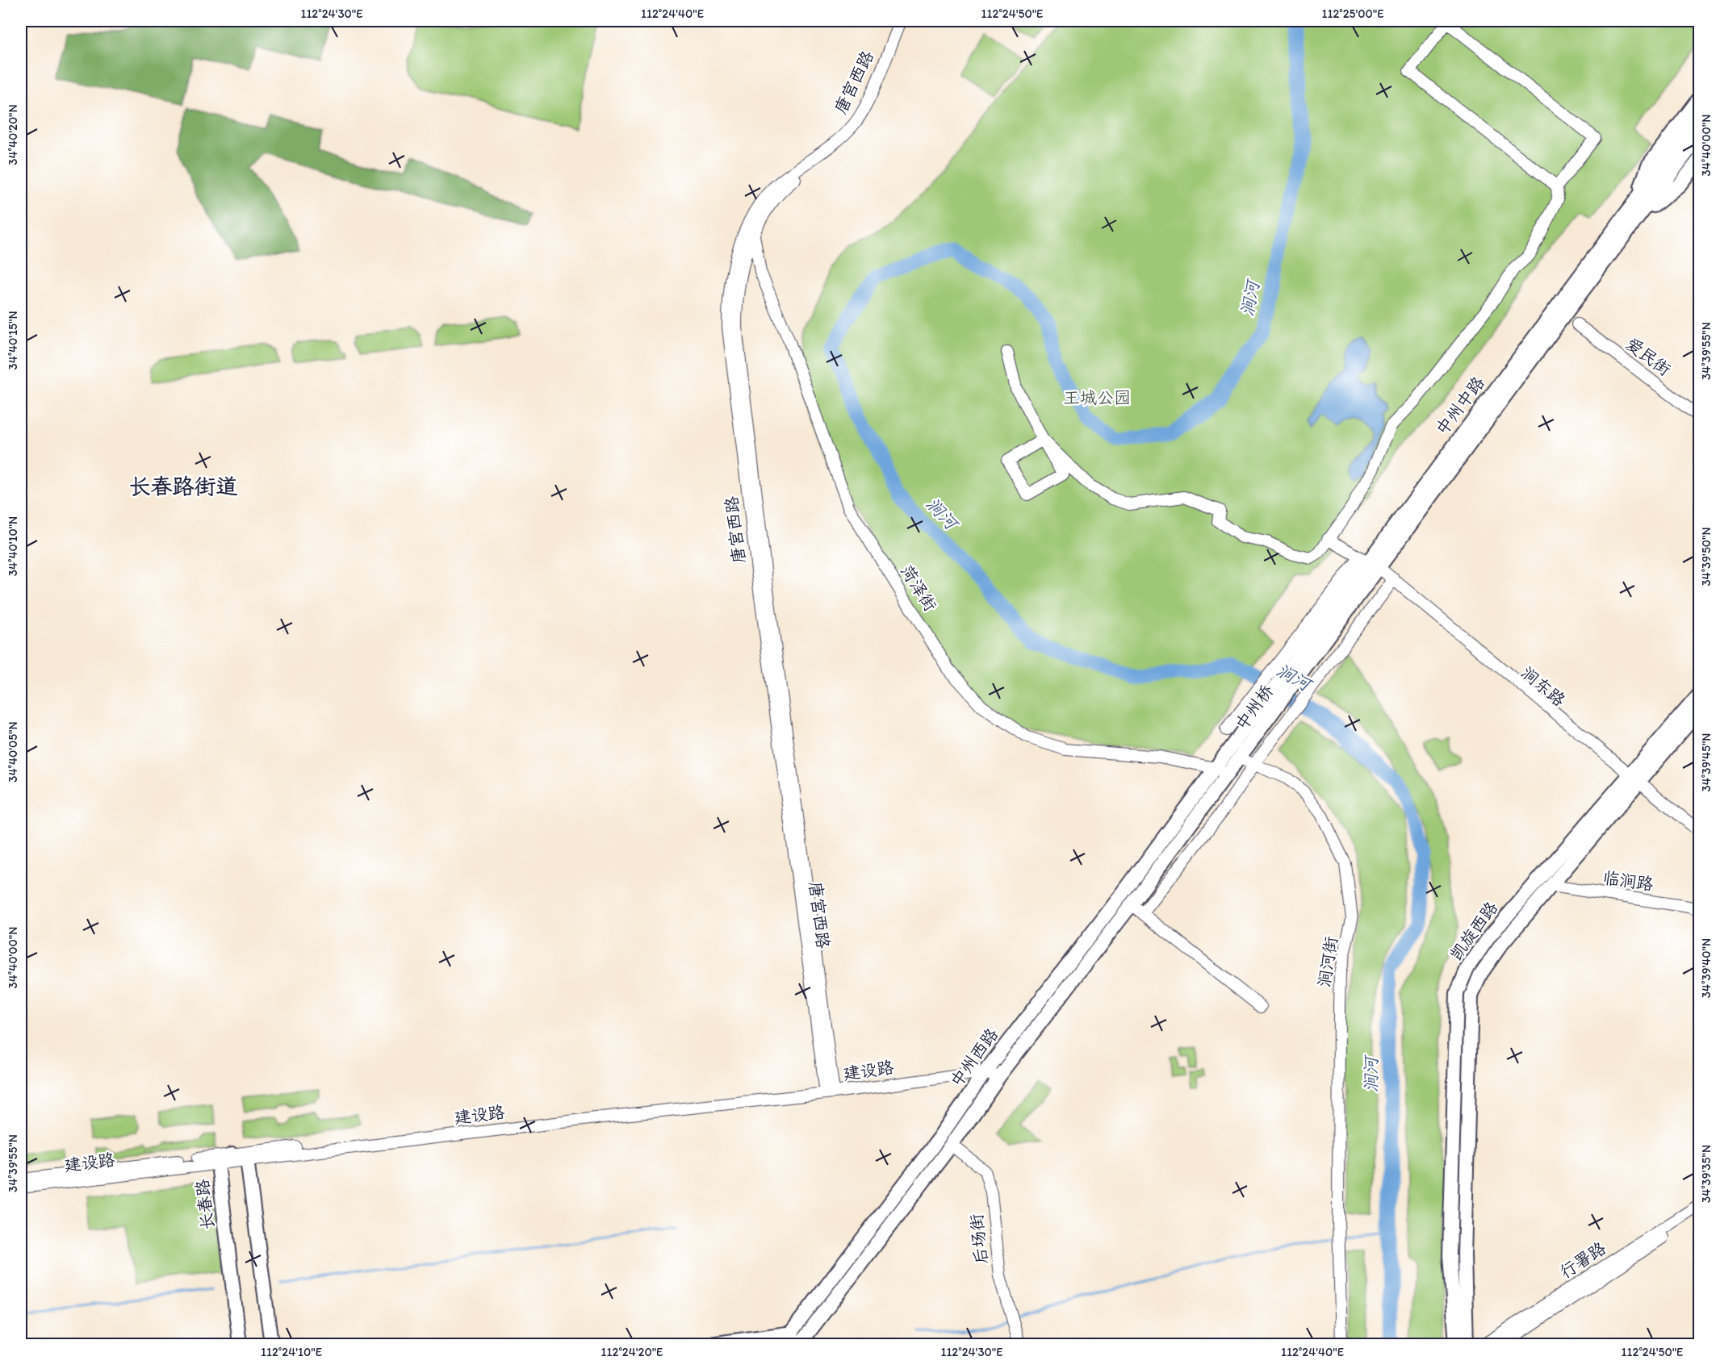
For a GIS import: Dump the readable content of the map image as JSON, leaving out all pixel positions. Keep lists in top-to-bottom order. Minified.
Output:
{"streets":{"main road":["中州中路","中州桥","凯旋西路","中州西路","长春路"],"street":["唐宫西路","爱民街","菏泽街","涧东路","临涧路","涧河街","建设路","后场街","行署路"]},"crossings":[["唐宫西路","菏泽街"],["唐宫西路","建设路"],["中州中路","涧东路"],["中州中路","中州桥"],["菏泽街","中州西路"],["涧东路","凯旋西路"],["中州桥","涧河街"],["中州桥","中州西路"],["临涧路","凯旋西路"],["涧河街","中州西路"],["中州西路","建设路"],["中州西路","后场街"],["建设路","长春路"]],"districts":["长春路街道"],"water":["涧河"],"parks":["王城公园"],"coordinates":["112°24'30\"E","112°24'40\"E","112°24'50\"E","112°25'00\"E","34°40'20\"N","34°40'00\"N","34°40'15\"N","34°39'55\"N","34°40'10\"N","34°39'50\"N","34°40'05\"N","34°39'45\"N","34°39'40\"N","34°39'35\"N","112°24'10\"E","112°24'20\"E"]}
